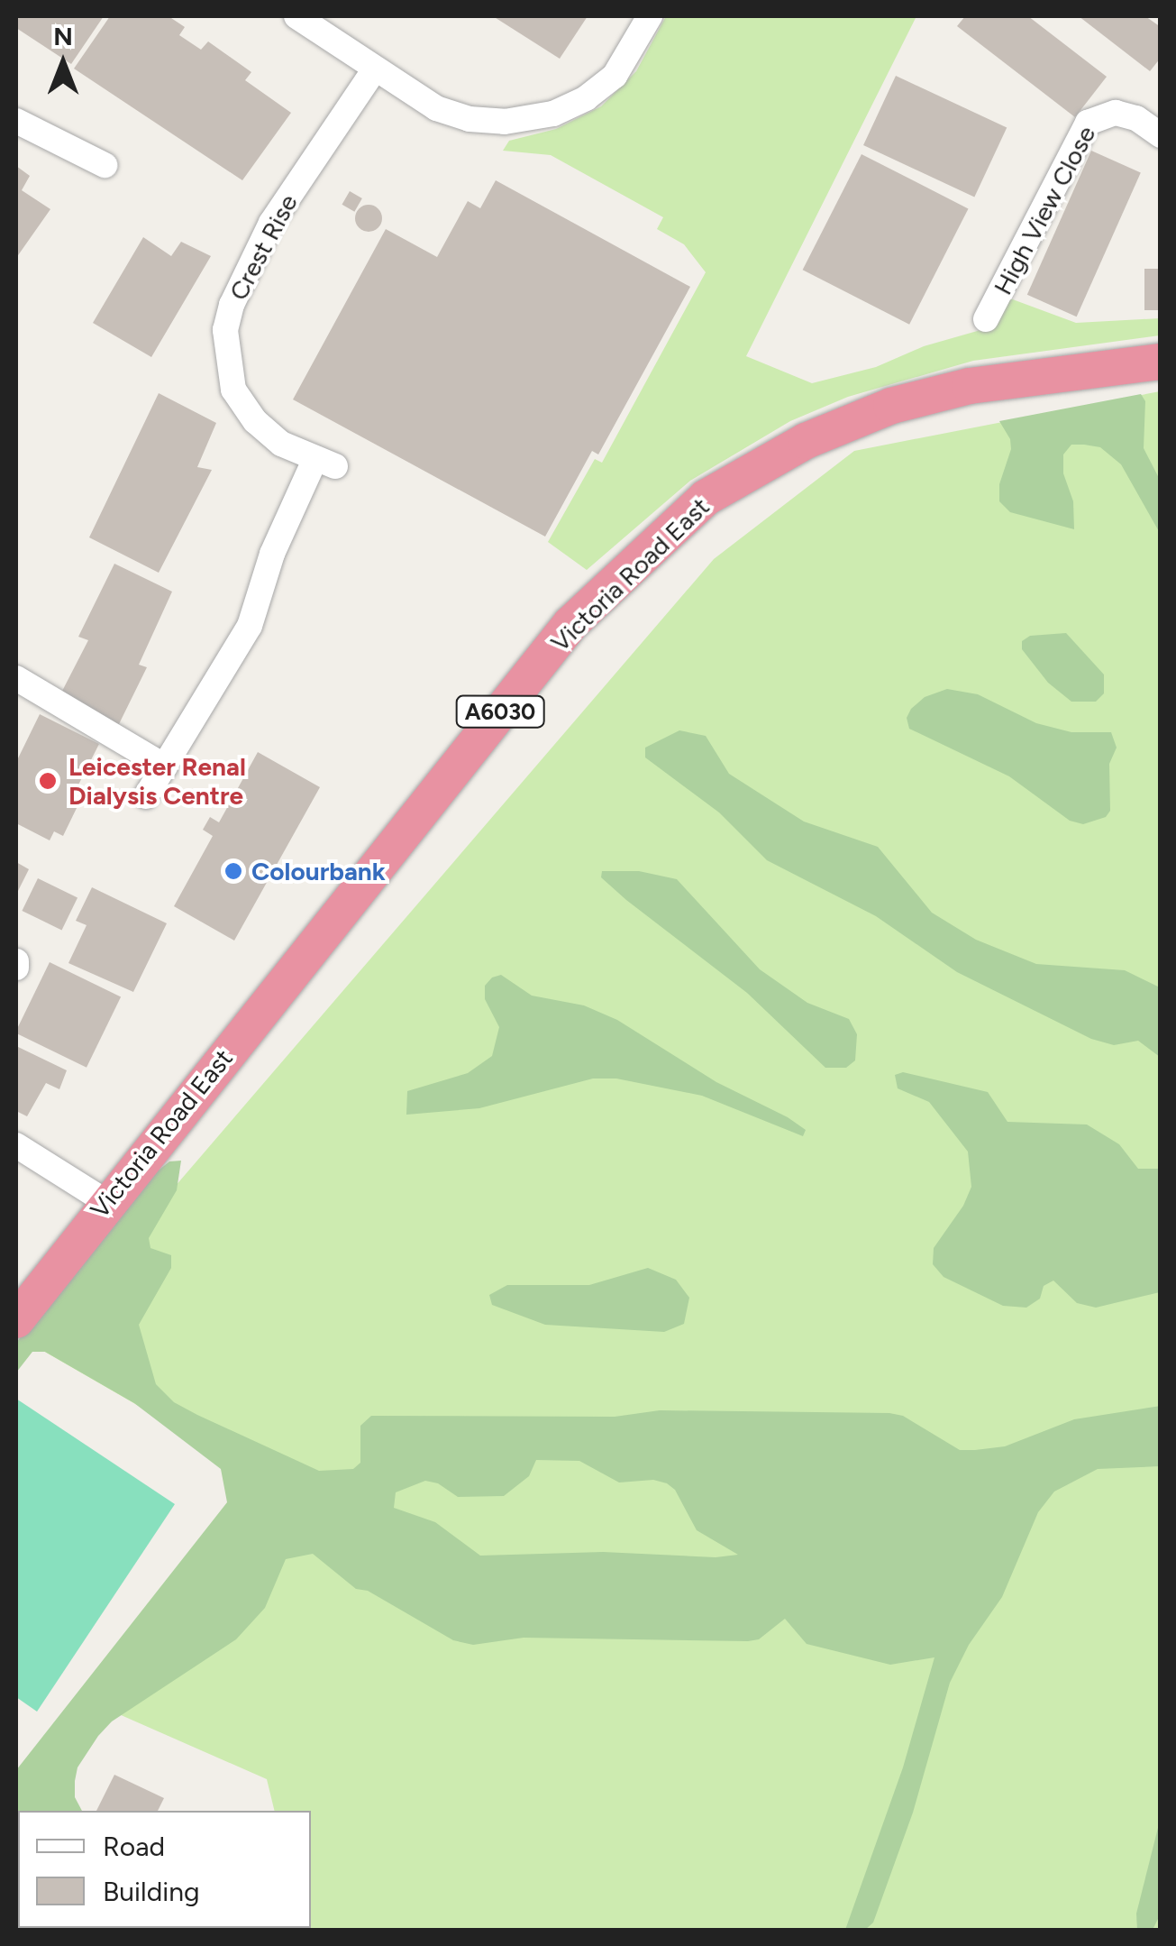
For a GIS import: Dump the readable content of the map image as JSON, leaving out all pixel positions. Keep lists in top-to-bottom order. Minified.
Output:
{"streets":{"highway":["Victoria Road East","A6030"],"street":["High View Close","Crest Rise"]},"places":["Leicester Renal Dialysis Centre","Colourbank"],"legend":["Road","Building"],"north":"top"}
